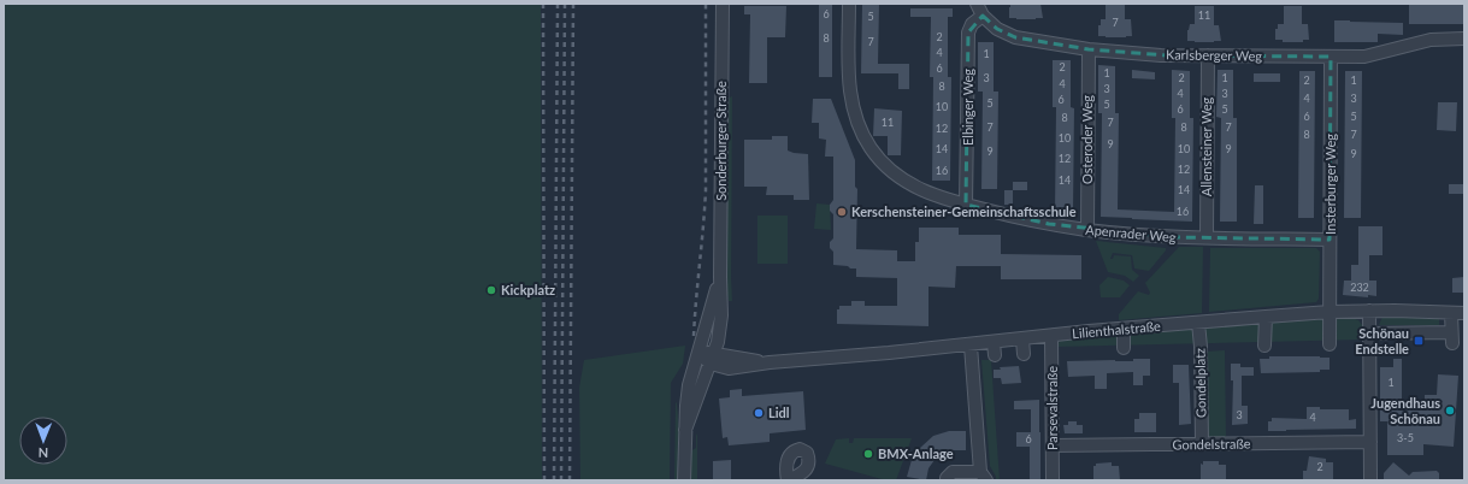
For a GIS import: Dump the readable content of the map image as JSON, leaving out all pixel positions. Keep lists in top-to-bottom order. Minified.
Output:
{"streets":{"street":["Karlsberger Weg","Elbinger Weg","Osteroder Weg","Sonderburger Straße","Allensteiner Weg","Insterburger Weg","Apenrader Weg","Lilienthalstraße","Gondelplatz","Parsevalstraße","Gondelstraße"]},"crossings":[["Karlsberger Weg","Elbinger Weg"],["Karlsberger Weg","Osteroder Weg"],["Karlsberger Weg","Allensteiner Weg"],["Karlsberger Weg","Insterburger Weg"],["Elbinger Weg","Apenrader Weg"],["Osteroder Weg","Apenrader Weg"],["Sonderburger Straße","Lilienthalstraße"],["Allensteiner Weg","Apenrader Weg"],["Insterburger Weg","Apenrader Weg"],["Insterburger Weg","Lilienthalstraße"],["Lilienthalstraße","Gondelplatz"],["Lilienthalstraße","Parsevalstraße"],["Gondelplatz","Gondelstraße"],["Parsevalstraße","Gondelstraße"]],"places":{"other":["Kerschensteiner-Gemeinschaftsschule","Kickplatz","Jugendhaus Schönau","Lidl","BMX-Anlage"],"transit":["Schönau Endstelle"]},"house_numbers":["6","11","5","7","2","8","7","4","1","2","6","1","3","2","1","2","1","4","8","3","4","3","4","3","6","5","5","10","6","5","6","5","8","11","7","7","8","7","12","8","7","10","9","14","10","9","9","9","12","12","16","14","14","16","232","1","3","4","3-5","6","2"],"north":"bottom"}
